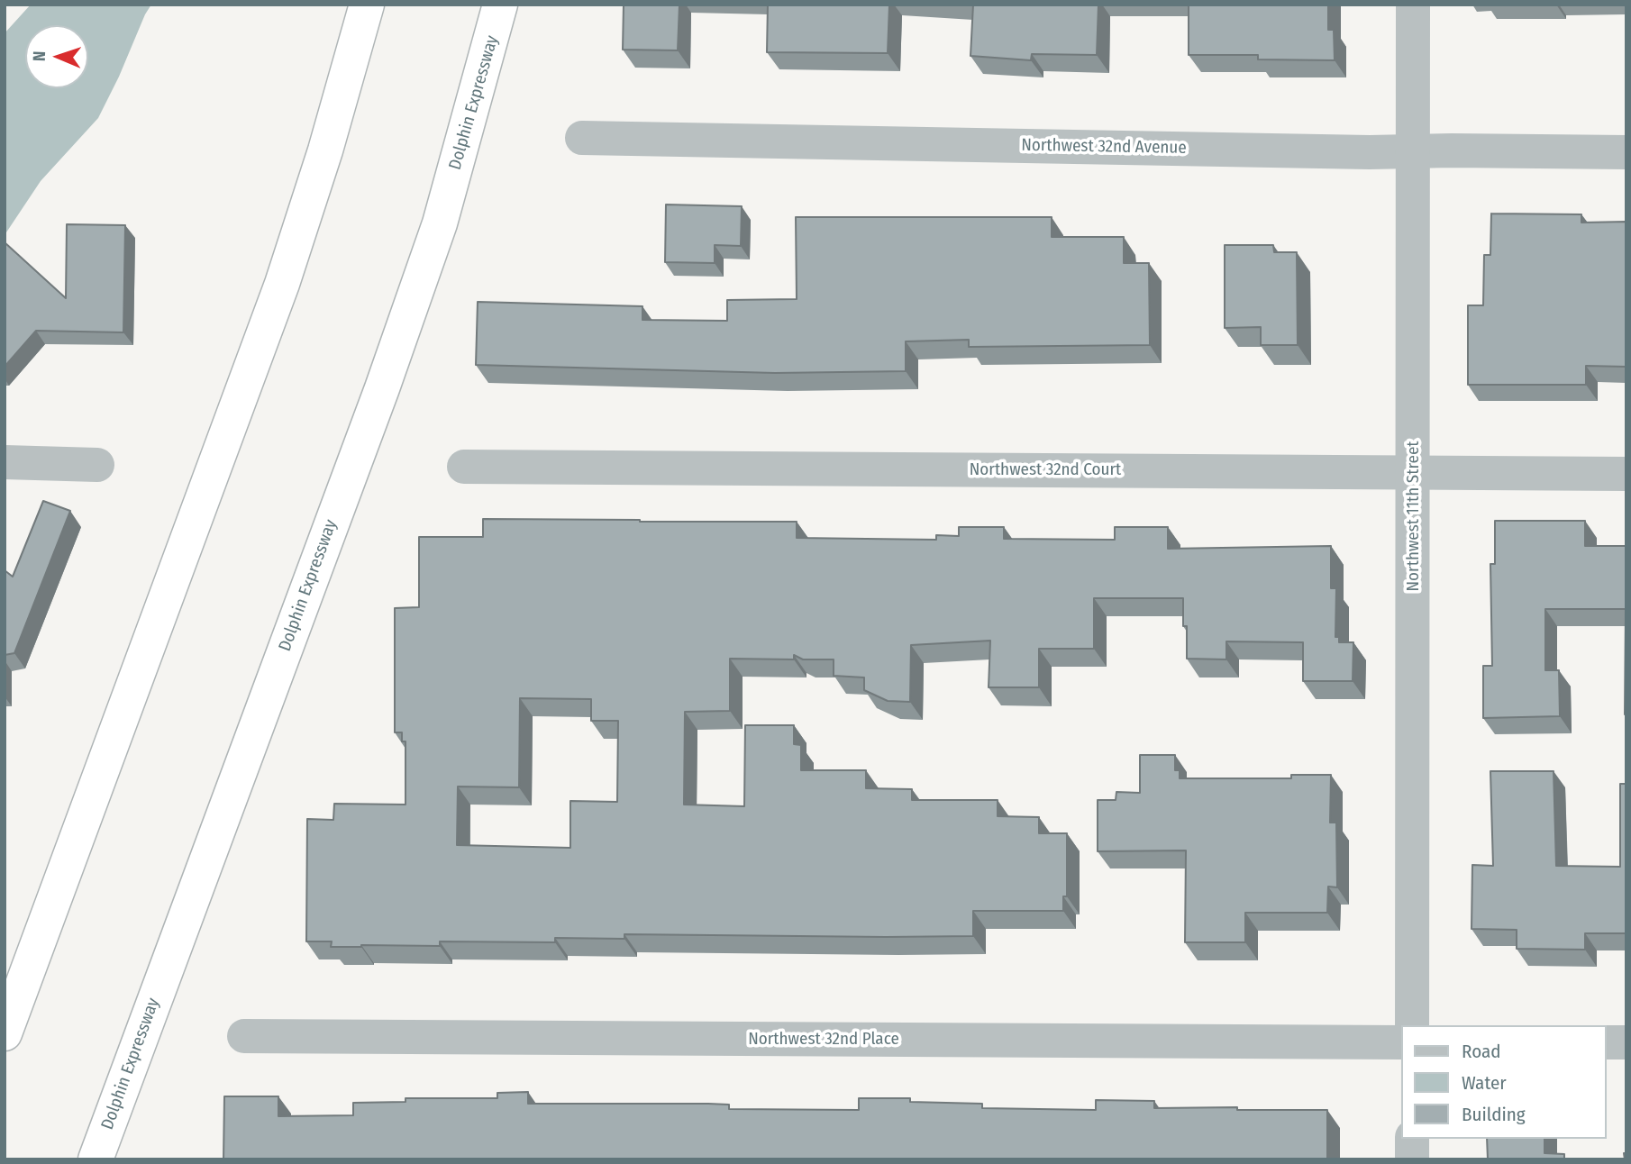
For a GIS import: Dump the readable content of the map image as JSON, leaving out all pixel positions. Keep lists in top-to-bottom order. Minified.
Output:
{"streets":{"highway":["Dolphin Expressway"],"street":["Northwest 32nd Avenue","Northwest 32nd Court","Northwest 11th Street","Northwest 32nd Place"]},"crossings":[["Northwest 32nd Avenue","Northwest 11th Street"],["Northwest 32nd Court","Northwest 11th Street"]],"legend":["Road","Water","Building"],"north":"left"}
